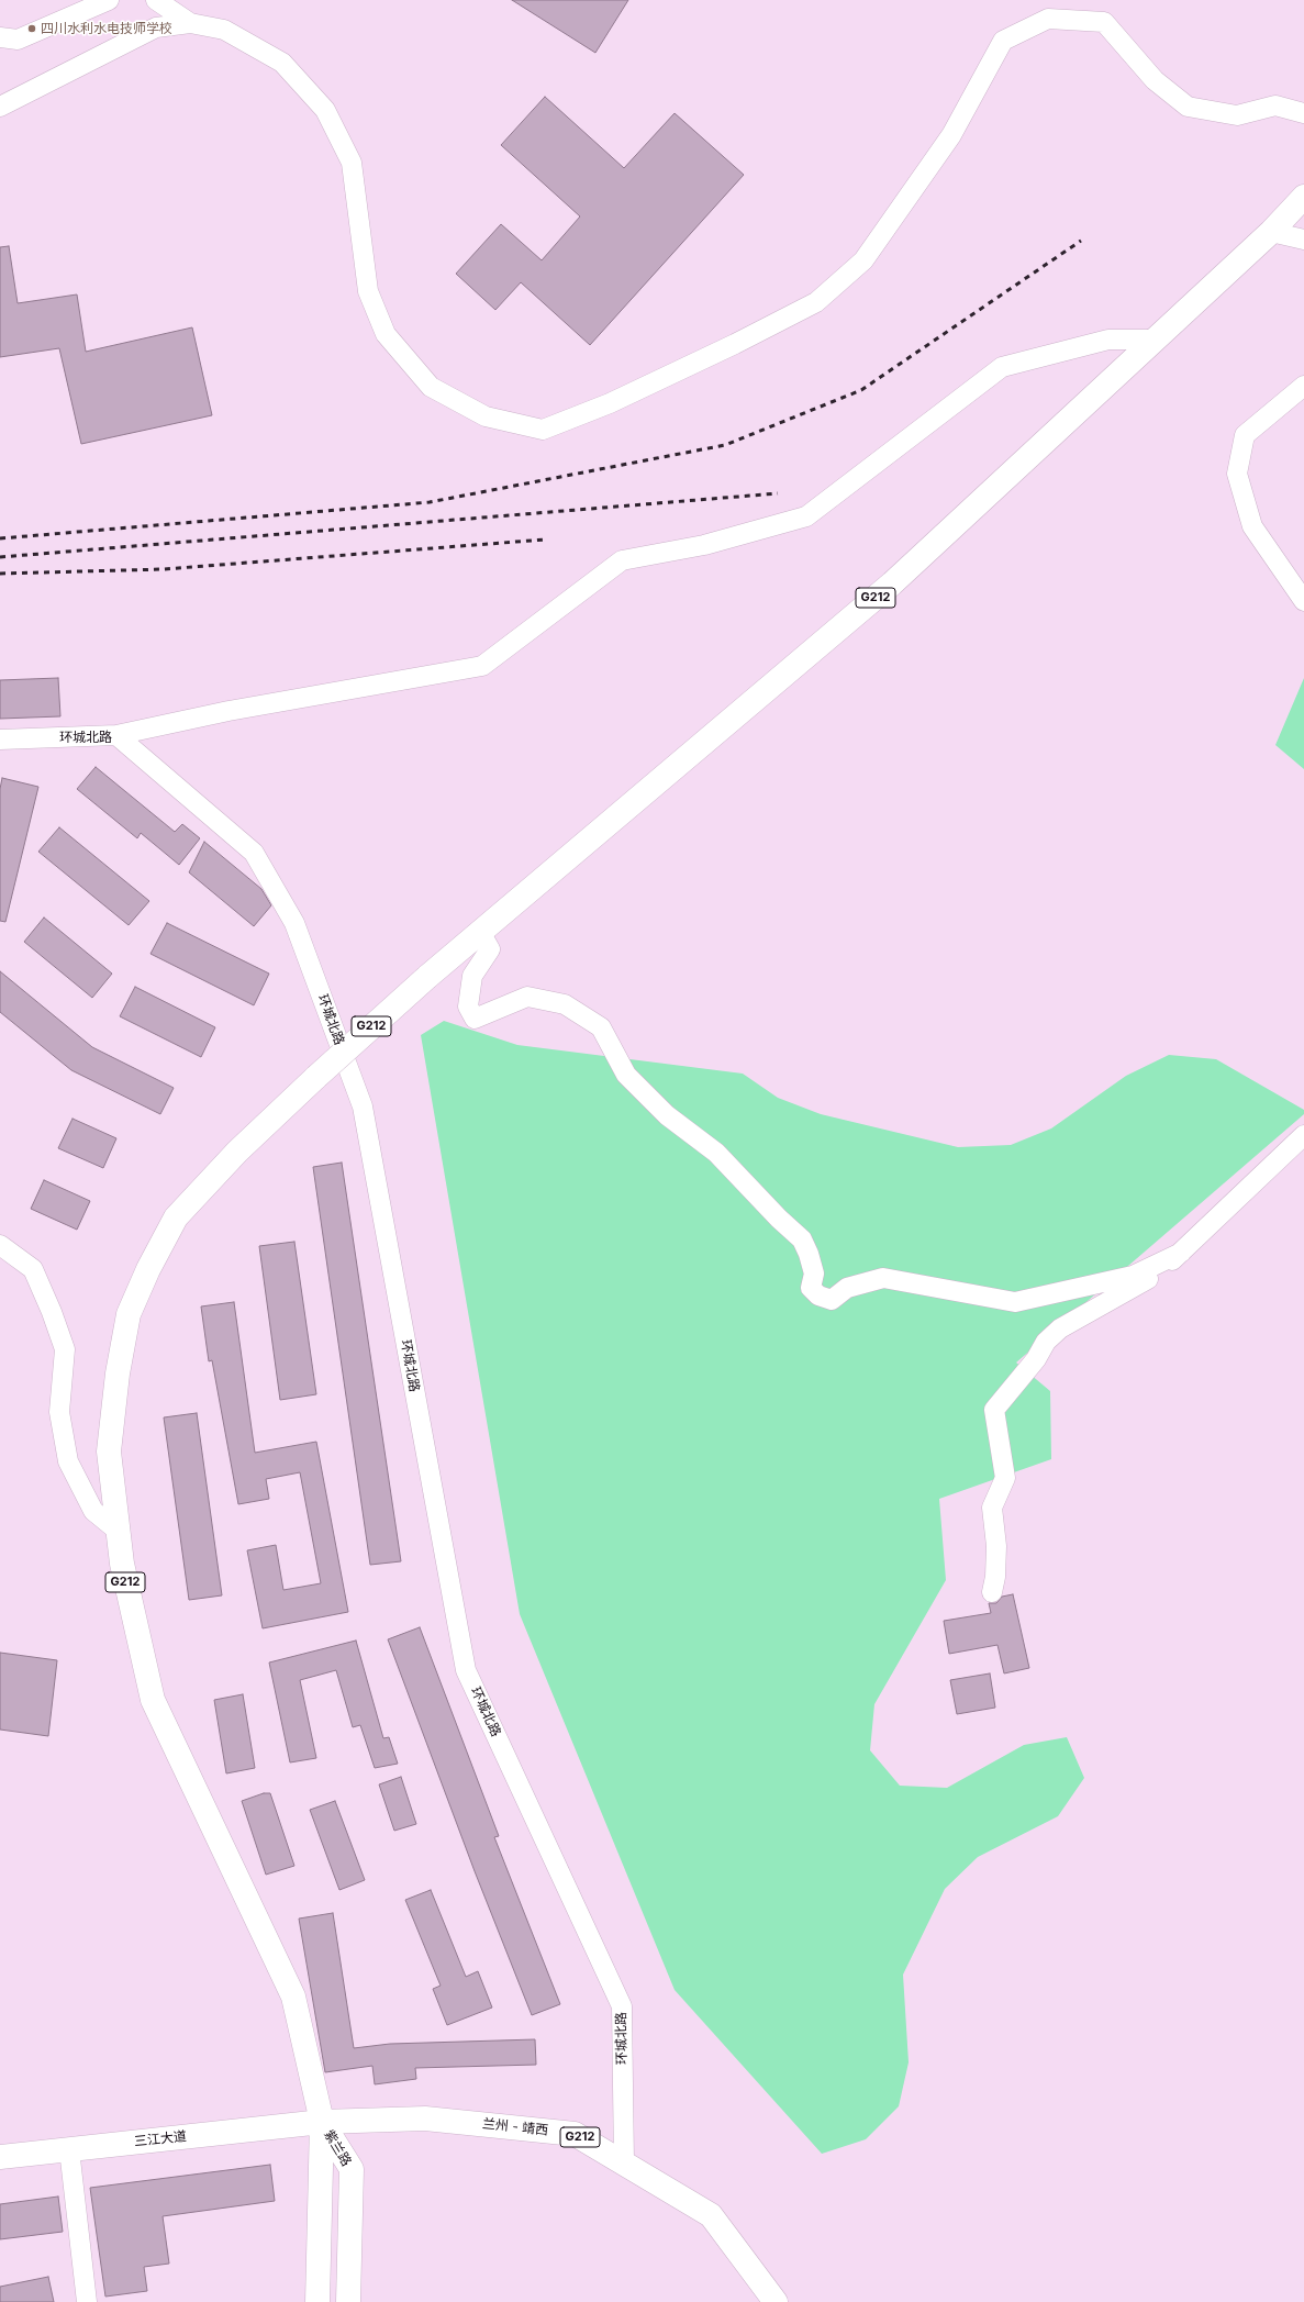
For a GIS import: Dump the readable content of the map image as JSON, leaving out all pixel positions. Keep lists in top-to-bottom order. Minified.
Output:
{"streets":{"main road":["G212","兰州 - 靖西","三江大道","紫兰路"],"street":["环城北路"]},"crossings":[["G212","兰州 - 靖西"],["G212","三江大道"],["G212","紫兰路"],["环城北路","兰州 - 靖西"],["兰州 - 靖西","三江大道"],["兰州 - 靖西","紫兰路"],["三江大道","紫兰路"]],"places":["四川水利水电技师学校"]}
